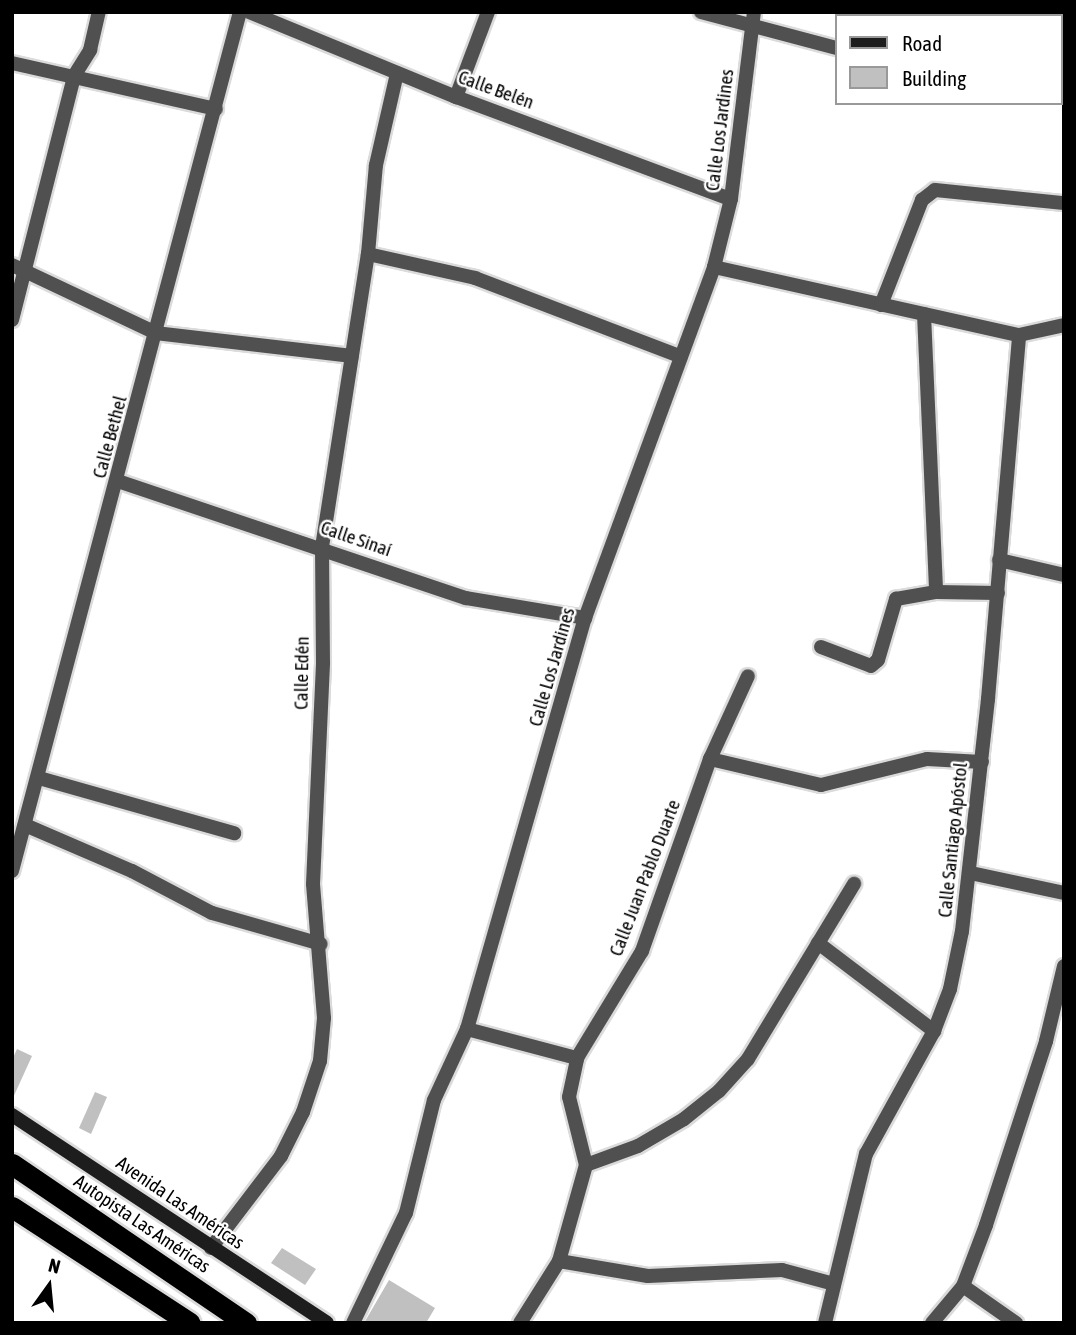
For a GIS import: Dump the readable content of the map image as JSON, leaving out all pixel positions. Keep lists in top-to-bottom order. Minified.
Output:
{"streets":{"highway":["Autopista Las Américas"],"main road":["Avenida Las Américas"],"street":["Calle Belén","Calle Los Jardines","Calle Bethel","Calle Sinaí","Calle Edén","Calle Santiago Apóstol","Calle Juan Pablo Duarte"]},"crossings":[["Calle Belén","Calle Los Jardines"],["Calle Belén","Calle Edén"],["Calle Los Jardines","Calle Sinaí"],["Calle Bethel","Calle Sinaí"],["Calle Sinaí","Calle Edén"],["Calle Edén","Avenida Las Américas"]],"legend":["Road","Building"],"north":"top"}
